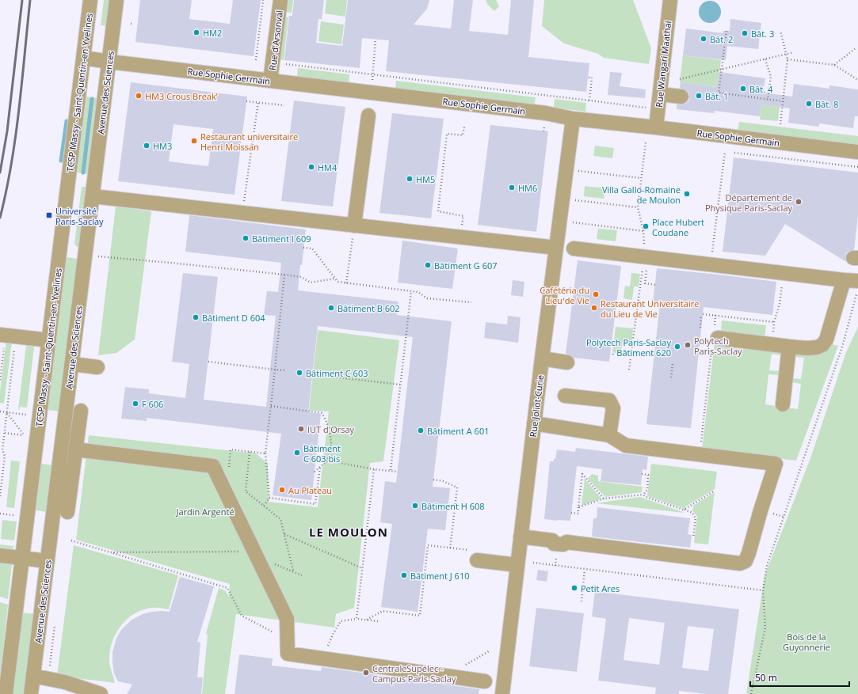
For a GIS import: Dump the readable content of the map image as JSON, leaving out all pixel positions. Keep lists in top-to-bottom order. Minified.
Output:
{"streets":{"street":["Rue d'Arsonval","Rue Wangari Maathai","Rue Sophie Germain","TCSP Massy - Saint-Quentin-en-Yvelines","Avenue des Sciences","Rue Joliot-Curie"]},"crossings":[["Rue d'Arsonval","Rue Sophie Germain"],["Rue Wangari Maathai","Rue Sophie Germain"],["Rue Sophie Germain","TCSP Massy - Saint-Quentin-en-Yvelines"],["Rue Sophie Germain","Avenue des Sciences"],["Rue Sophie Germain","Rue Joliot-Curie"]],"districts":["LE MOULON"],"parks":["Jardin Argenté","Bois de la Guyonnerie"],"places":{"other":["HM2","Bât. 3","Bât. 2","Bât. 4","HM3 Crous Break’","Bât. 1","Bât. 8","Restaurant universitaire Henri Moissan","HM3","HM4","HM5","HM6","Villa Gallo-Romaine de Moulon","Département de Physique Paris-Saclay","Place Hubert Coudane","Bâtiment I 609","Bâtiment G 607","Cafétéria du Lieu de Vie","Bâtiment B 602","Restaurant Universitaire du Lieu de Vie","Bâtiment D 604","Polytech Paris-Saclay","Polytech Paris-Saclay - Bâtiment 620","Bâtiment C 603","F 606","IUT d'Orsay","Bâtiment A 601","Bâtiment C 603 bis","Au Plateau","Bâtiment H 608","Bâtiment J 610","Petit Ares","CentraleSupélec - Campus Paris-Saclay"],"transit":["Université Paris-Saclay"]},"scale_bar":"50 m"}
